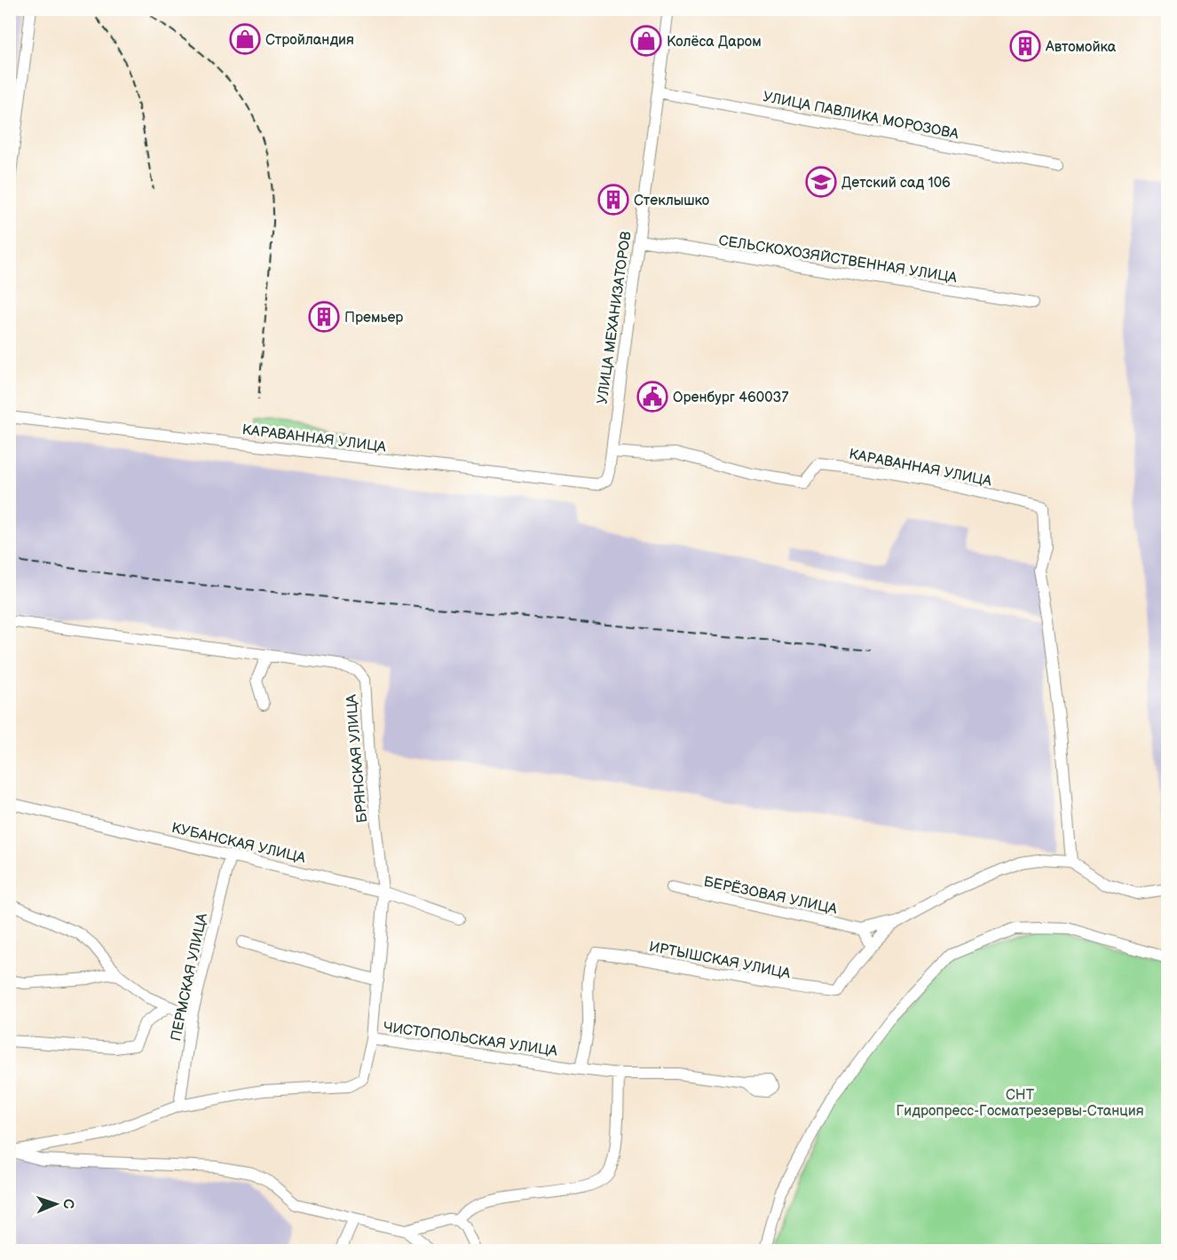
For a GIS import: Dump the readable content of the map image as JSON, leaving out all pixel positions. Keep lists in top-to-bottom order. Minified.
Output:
{"streets":{"street":["УЛИЦА ПАВЛИКА МОРОЗОВА","СЕЛЬСКОХОЗЯЙСТВЕННАЯ УЛИЦА","УЛИЦА МЕХАНИЗАТОРОВ","КАРАВАННАЯ УЛИЦА","БРЯНСКАЯ УЛИЦА","КУБАНСКАЯ УЛИЦА","БЕРЁЗОВАЯ УЛИЦА","ИРТЫШСКАЯ УЛИЦА","ПЕРМСКАЯ УЛИЦА","ЧИСТОПОЛЬСКАЯ УЛИЦА"]},"crossings":[["УЛИЦА ПАВЛИКА МОРОЗОВА","УЛИЦА МЕХАНИЗАТОРОВ"],["СЕЛЬСКОХОЗЯЙСТВЕННАЯ УЛИЦА","УЛИЦА МЕХАНИЗАТОРОВ"],["УЛИЦА МЕХАНИЗАТОРОВ","КАРАВАННАЯ УЛИЦА"],["БРЯНСКАЯ УЛИЦА","КУБАНСКАЯ УЛИЦА"],["БРЯНСКАЯ УЛИЦА","ЧИСТОПОЛЬСКАЯ УЛИЦА"],["КУБАНСКАЯ УЛИЦА","ПЕРМСКАЯ УЛИЦА"],["ИРТЫШСКАЯ УЛИЦА","ЧИСТОПОЛЬСКАЯ УЛИЦА"],["ПЕРМСКАЯ УЛИЦА","ЧИСТОПОЛЬСКАЯ УЛИЦА"]],"parks":["СНТ Гидропресс-Госматрезервы-Станция"],"places":{"shop":["Стройландия","Колёса Даром"],"building":["Автомойка","Стеклышко","Премьер"],"school or university":["Детский сад 106"],"public building":["Оренбург 460037"]},"north":"right"}
